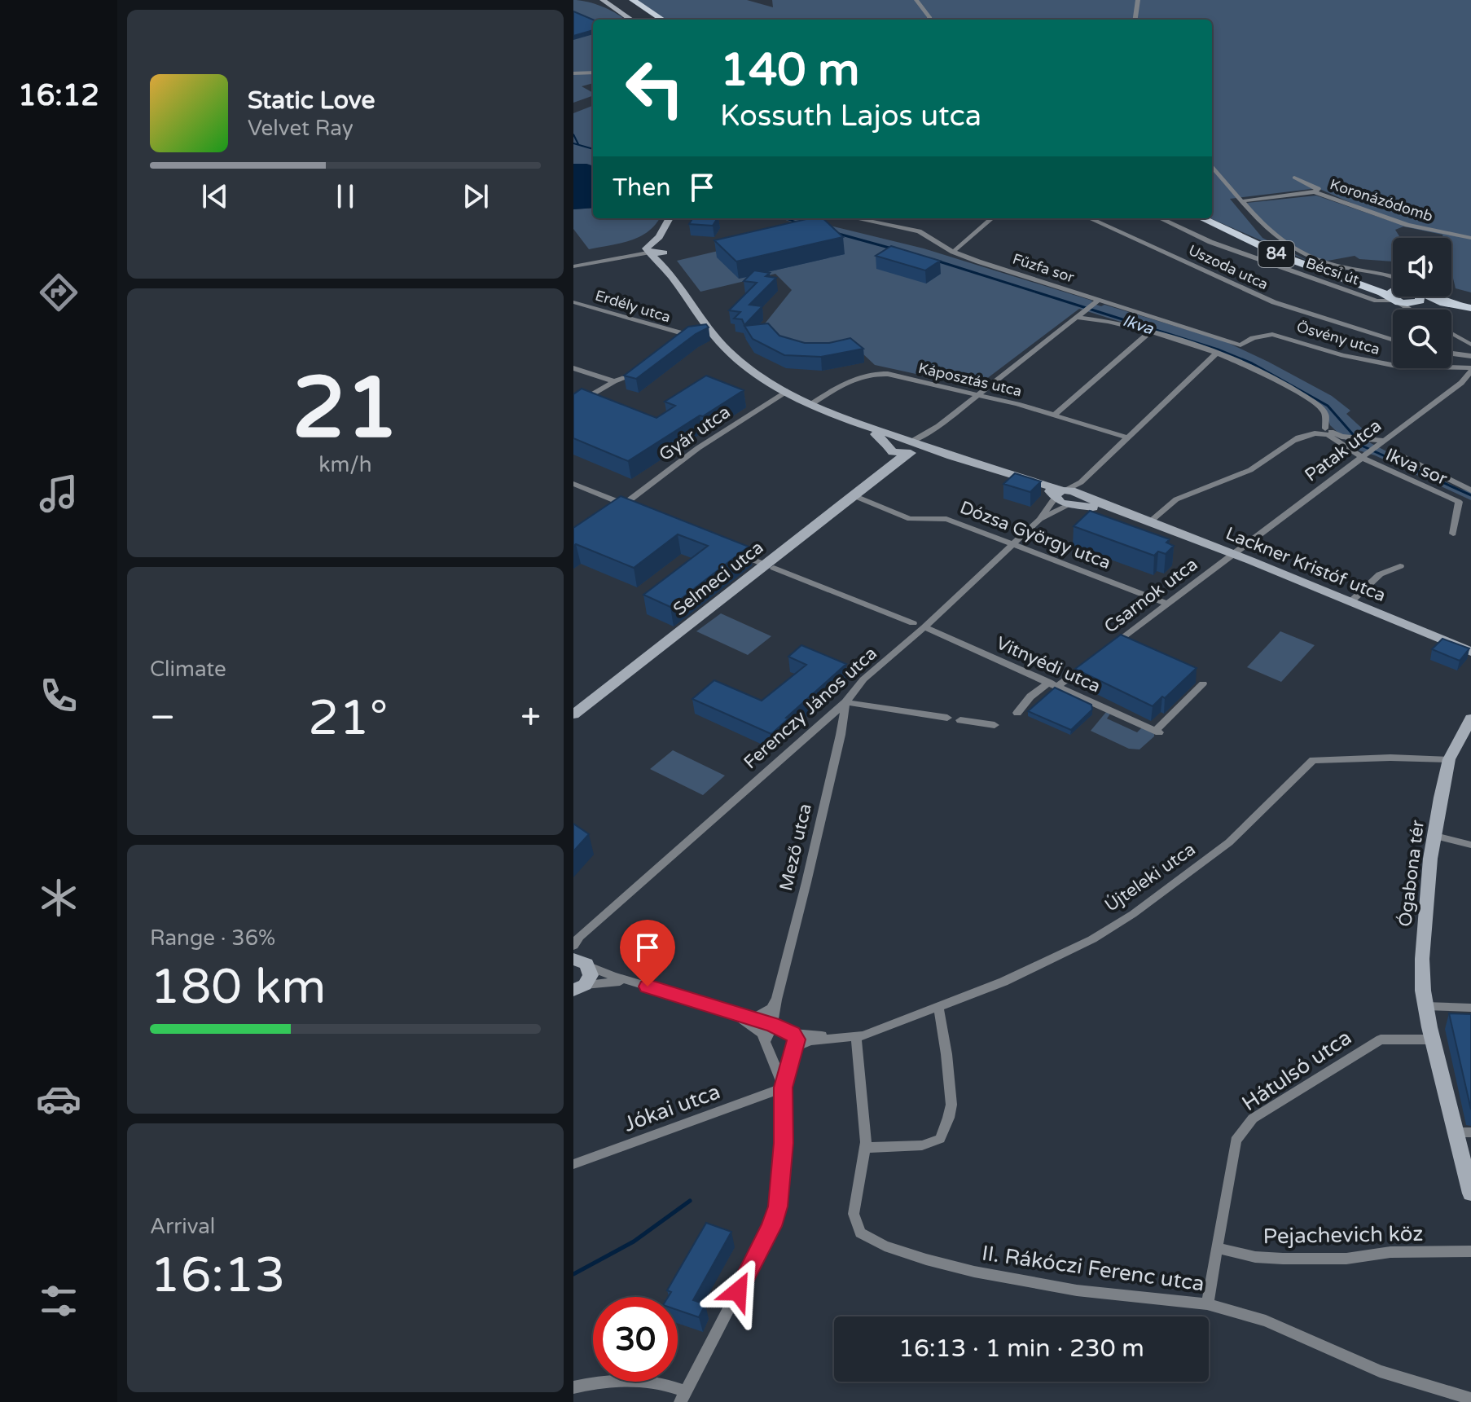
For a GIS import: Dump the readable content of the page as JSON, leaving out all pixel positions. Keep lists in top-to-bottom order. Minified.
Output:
{"streets":{"main road":["84"],"street":["Koronázódomb","Uszoda utca","Fűzfa sor","Bécsi út","Erdély utca","Ösvény utca","Káposztás utca","Gyár utca","Patak utca","Ikva sor","Dózsa György utca","Lackner Kristóf utca","Selmeci utca","Csarnok utca","Vitnyédi utca","Ferenczy János utca","Mező utca","Ógabona tér","Újteleki utca","Hátulsó utca","Jókai utca","Pejachevich köz","II. Rákóczi Ferenc utca"]},"crossings":[["Fűzfa sor","Ösvény utca"],["Fűzfa sor","Selmeci utca"],["Erdély utca","Lackner Kristóf utca"],["Ösvény utca","Patak utca"],["Káposztás utca","Lackner Kristóf utca"],["Káposztás utca","Selmeci utca"],["Káposztás utca","Ferenczy János utca"],["Gyár utca","Lackner Kristóf utca"],["Patak utca","Ikva sor"],["Patak utca","Lackner Kristóf utca"],["Patak utca","Csarnok utca"],["Dózsa György utca","Selmeci utca"],["Dózsa György utca","Csarnok utca"],["Dózsa György utca","Ferenczy János utca"],["Lackner Kristóf utca","Selmeci utca"],["Lackner Kristóf utca","Csarnok utca"],["Lackner Kristóf utca","Ferenczy János utca"],["Csarnok utca","Vitnyédi utca"],["Vitnyédi utca","Ferenczy János utca"],["Ferenczy János utca","Mező utca"],["Mező utca","Újteleki utca"],["Ógabona tér","Újteleki utca"],["Ógabona tér","Hátulsó utca"],["Újteleki utca","II. Rákóczi Ferenc utca"],["Hátulsó utca","Pejachevich köz"],["Hátulsó utca","II. Rákóczi Ferenc utca"]],"water":["Ikva"],"page":{"tabs":"16:12","turn":["140 m","Kossuth Lajos utca"],"song":["Static Love","Velvet Ray"],"then":"Then","tile":[["21","km/h"],"Climate",["Range · 36%","180 km"],["Arrival","16:13"]],"heat":["−","21°","+"],"limit":"30","trip":"16:13 · 1 min · 230 m"}}
